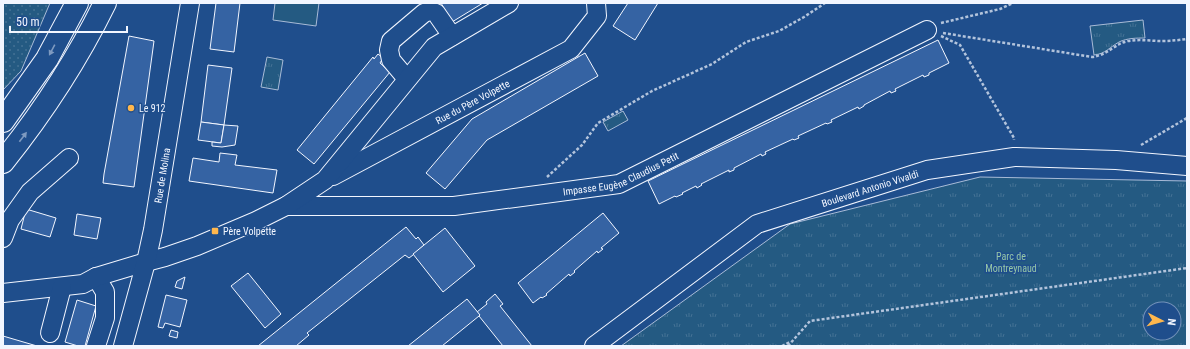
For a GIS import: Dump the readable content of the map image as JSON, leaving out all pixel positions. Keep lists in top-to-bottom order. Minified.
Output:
{"streets":{"street":["Rue du Père Volpette","Impasse Eugène Claudius Petit","Rue de Molina","Boulevard Antonio Vivaldi"]},"crossings":[["Rue du Père Volpette","Impasse Eugène Claudius Petit"],["Rue du Père Volpette","Rue de Molina"]],"parks":["Parc de Montreynaud"],"places":{"other":["Le 912"],"transit":["Père Volpette"]},"scale_bar":"50 m","north":"right"}
